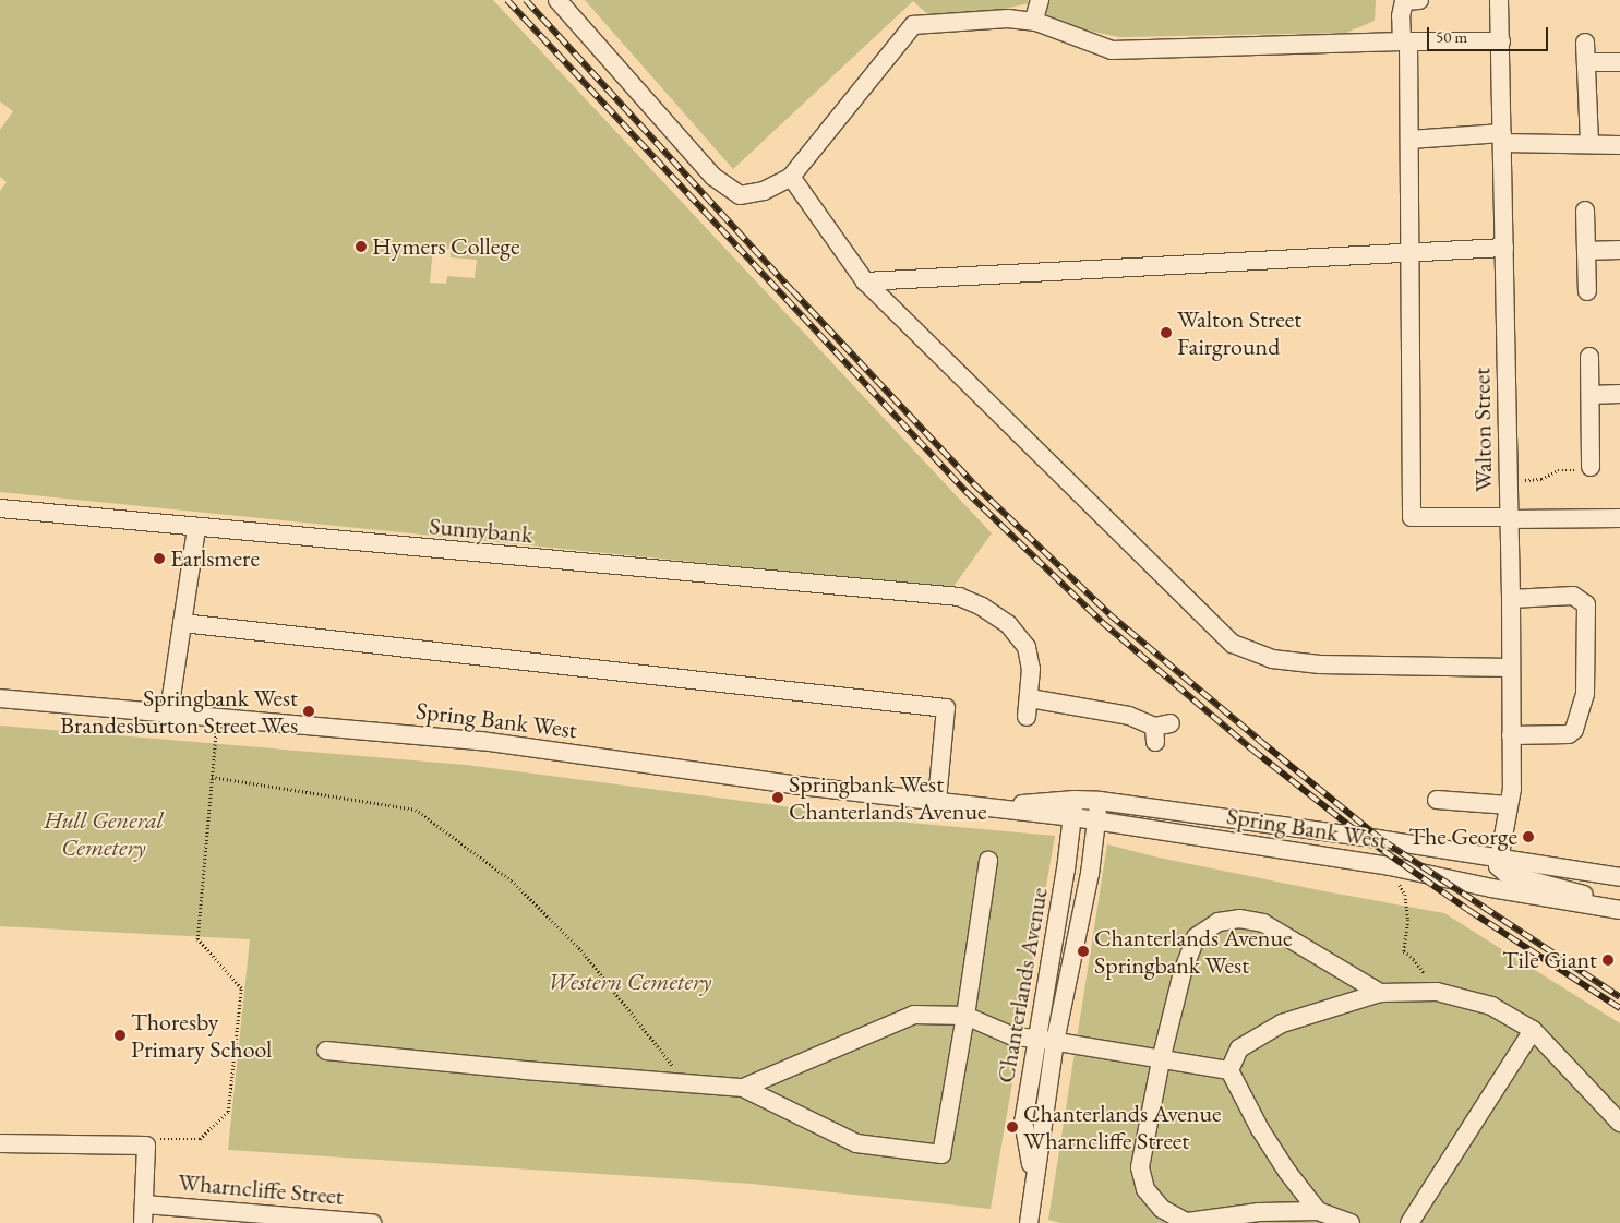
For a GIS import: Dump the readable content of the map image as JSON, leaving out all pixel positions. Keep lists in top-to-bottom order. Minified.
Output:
{"streets":{"street":["Walton Street","Sunnybank","Spring Bank West","Chanterlands Avenue","Wharncliffe Street"]},"crossings":[["Walton Street","Spring Bank West"],["Spring Bank West","Chanterlands Avenue"]],"parks":["Hull General Cemetery","Western Cemetery"],"places":["Hymers College","Walton Street Fairground","Earlsmere","Springbank West Brandesburton Street Wes","Springbank West Chanterlands Avenue","The George","Chanterlands Avenue Springbank West","Tile Giant","Thoresby Primary School","Chanterlands Avenue Wharncliffe Street"],"scale_bar":"50 m"}
